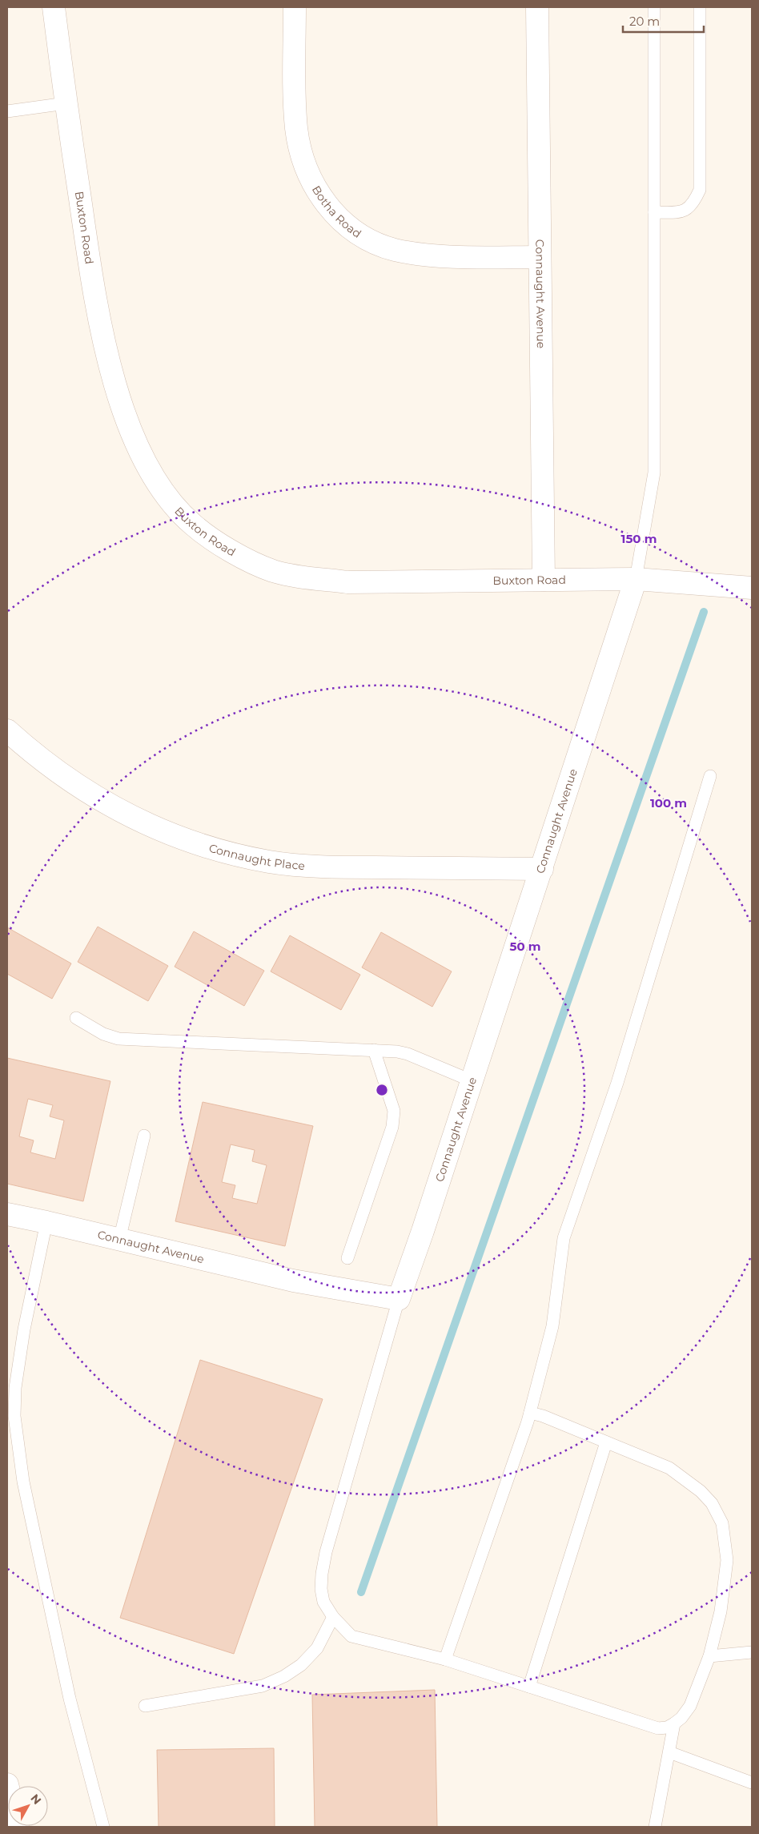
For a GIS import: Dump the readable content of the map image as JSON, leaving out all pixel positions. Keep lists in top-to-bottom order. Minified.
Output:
{"streets":{"street":["Botha Road","Buxton Road","Connaught Avenue","Connaught Place"]},"crossings":[["Botha Road","Connaught Avenue"],["Buxton Road","Connaught Avenue"],["Connaught Avenue","Connaught Place"]],"scale_bar":"20 m","north":"top right","rings":["150 m","100 m","50 m"]}
